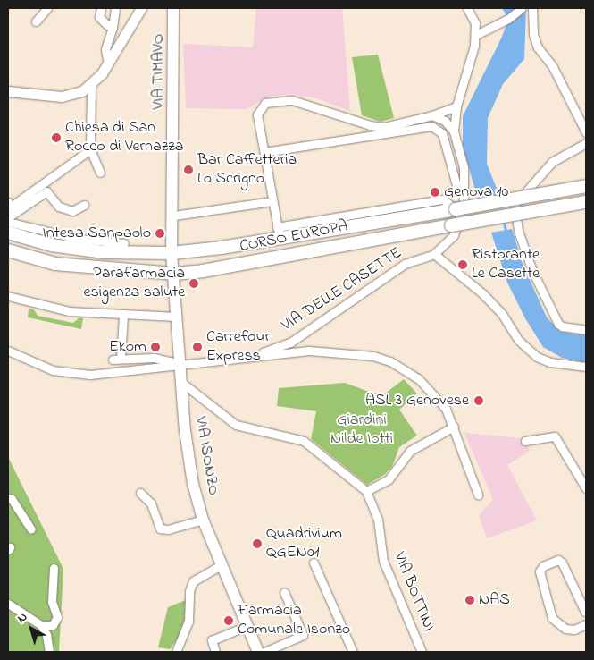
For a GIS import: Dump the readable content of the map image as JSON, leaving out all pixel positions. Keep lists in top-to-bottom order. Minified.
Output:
{"streets":{"main road":["VIA TIMAVO","CORSO EUROPA","VIA ISONZO"],"street":["VIA DELLE CASETTE","VIA BOTTINI"]},"crossings":[["VIA TIMAVO","CORSO EUROPA"],["VIA TIMAVO","VIA ISONZO"],["CORSO EUROPA","VIA ISONZO"],["VIA ISONZO","VIA BOTTINI"]],"parks":["Giardini Nilde Iotti"],"places":["Chiesa di San Rocco di Vernazza","Bar Caffetteria Lo Scrigno","Genova 10","Intesa Sanpaolo","Ristorante Le Casette","Parafarmacia esigenza salute","Ekom","Carrefour Express","ASL 3 Genovese","Quadrivium QGEN01","NAS","Farmacia Comunale Isonzo"],"north":"top left"}
